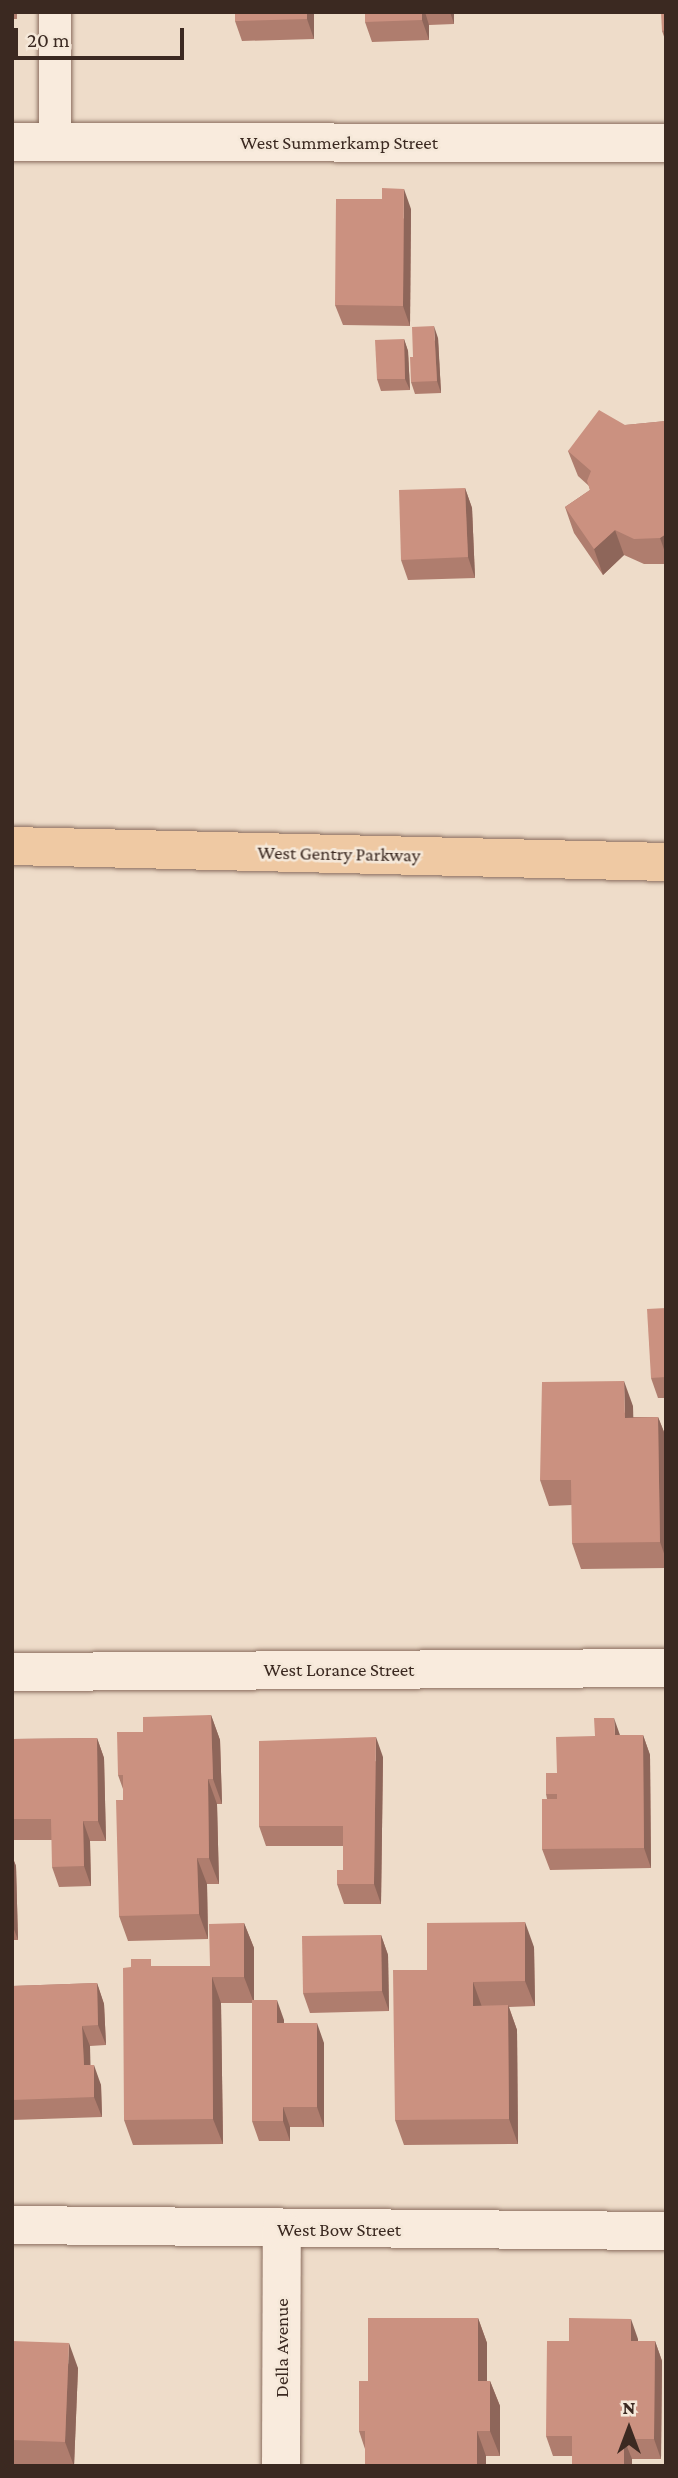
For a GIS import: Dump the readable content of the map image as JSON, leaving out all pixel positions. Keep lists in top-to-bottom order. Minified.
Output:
{"streets":{"main road":["West Gentry Parkway"],"street":["West Summerkamp Street","West Lorance Street","West Bow Street","Della Avenue"]},"crossings":[["West Bow Street","Della Avenue"]],"scale_bar":"20 m","north":"top"}
